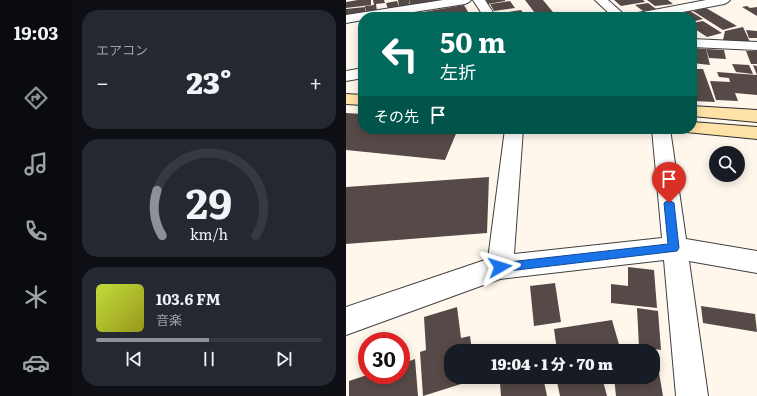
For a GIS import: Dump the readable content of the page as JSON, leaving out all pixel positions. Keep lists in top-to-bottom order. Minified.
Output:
{"page":{"tabs":"19:03","tile":"エアコン","turn":["50 m","左折"],"heat":["−","23°","+"],"then":"その先","song":["103.6 FM","音楽"],"limit":"30","trip":"19:04 · 1 分 · 70 m","gauge":["29","km/h"]}}
